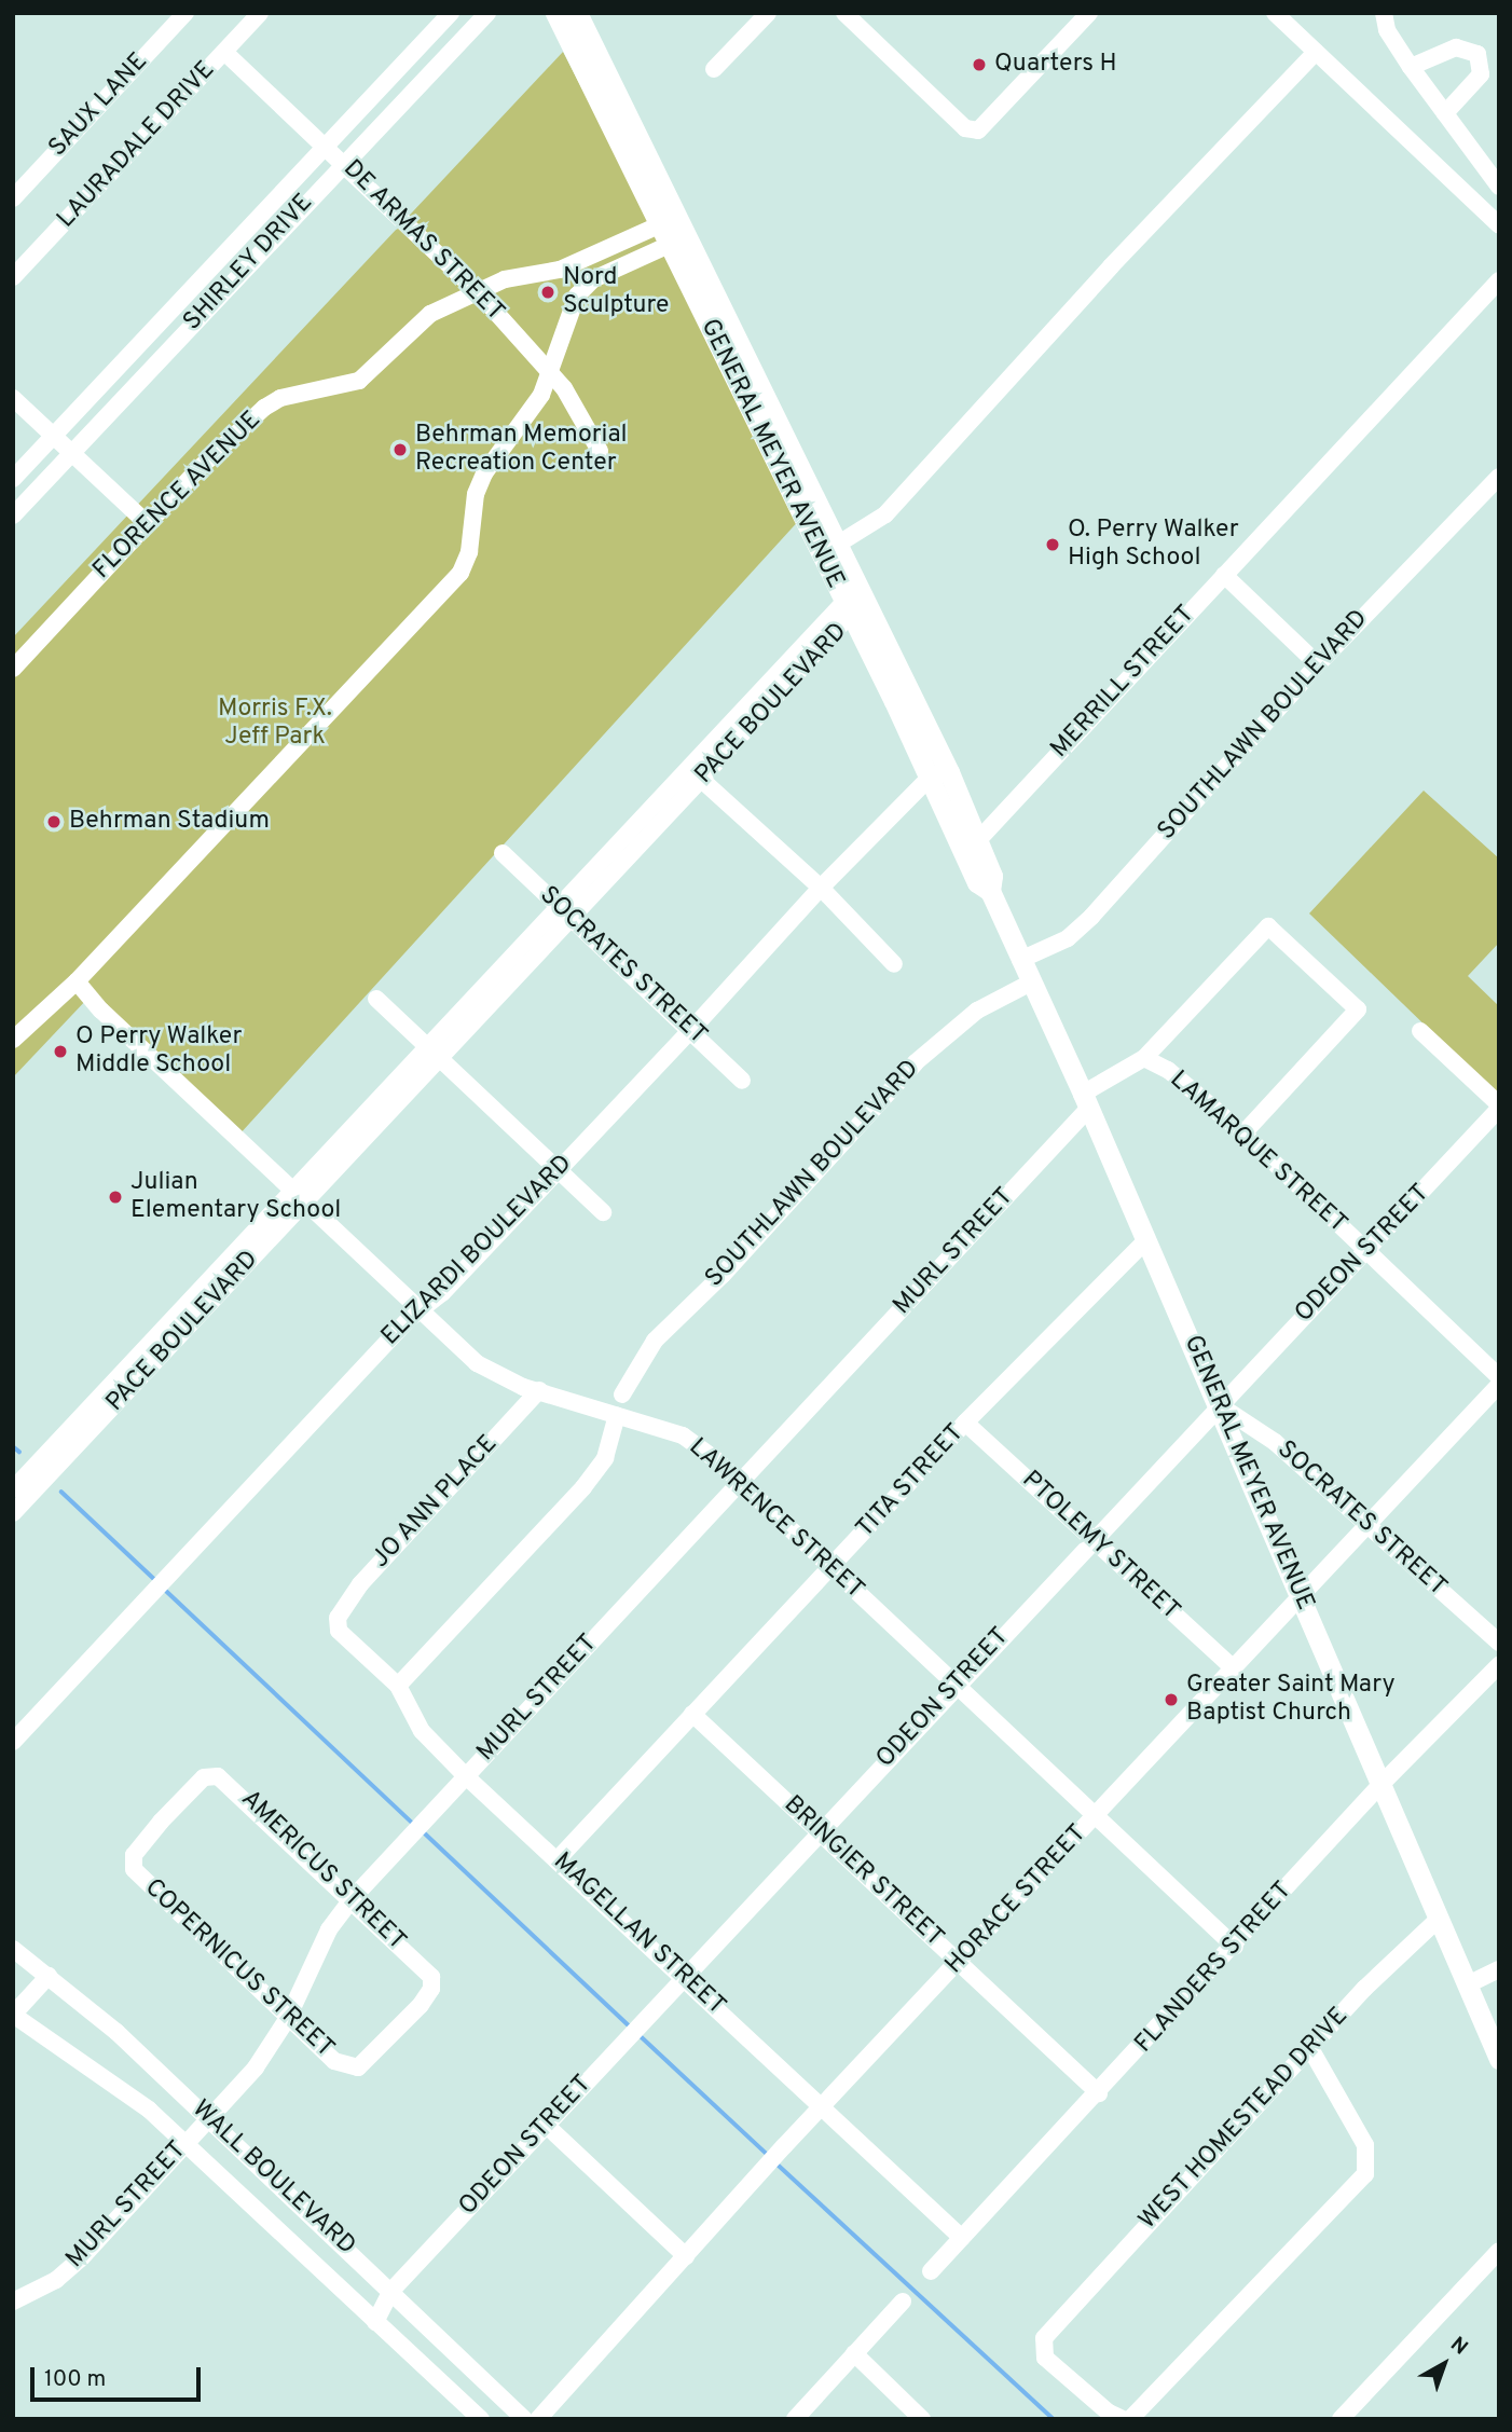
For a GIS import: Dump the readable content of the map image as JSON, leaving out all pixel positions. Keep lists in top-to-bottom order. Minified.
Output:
{"streets":{"main road":["GENERAL MEYER AVENUE"],"street":["SAUX LANE","LAURADALE DRIVE","DE ARMAS STREET","SHIRLEY DRIVE","FLORENCE AVENUE","MERRILL STREET","PACE BOULEVARD","SOUTHLAWN BOULEVARD","SOCRATES STREET","LAMARQUE STREET","ELIZARDI BOULEVARD","MURL STREET","ODEON STREET","TITA STREET","JO ANN PLACE","LAWRENCE STREET","PTOLEMY STREET","AMERICUS STREET","BRINGIER STREET","HORACE STREET","MAGELLAN STREET","FLANDERS STREET","COPERNICUS STREET","WEST HOMESTEAD DRIVE","WALL BOULEVARD"]},"crossings":[["LAURADALE DRIVE","DE ARMAS STREET"],["DE ARMAS STREET","SHIRLEY DRIVE"],["DE ARMAS STREET","FLORENCE AVENUE"],["GENERAL MEYER AVENUE","FLORENCE AVENUE"],["GENERAL MEYER AVENUE","MERRILL STREET"],["GENERAL MEYER AVENUE","PACE BOULEVARD"],["GENERAL MEYER AVENUE","SOUTHLAWN BOULEVARD"],["GENERAL MEYER AVENUE","SOCRATES STREET"],["GENERAL MEYER AVENUE","ELIZARDI BOULEVARD"],["GENERAL MEYER AVENUE","MURL STREET"],["GENERAL MEYER AVENUE","ODEON STREET"],["GENERAL MEYER AVENUE","TITA STREET"],["GENERAL MEYER AVENUE","HORACE STREET"],["GENERAL MEYER AVENUE","FLANDERS STREET"],["GENERAL MEYER AVENUE","WEST HOMESTEAD DRIVE"],["PACE BOULEVARD","SOCRATES STREET"],["PACE BOULEVARD","LAWRENCE STREET"],["SOCRATES STREET","ELIZARDI BOULEVARD"],["SOCRATES STREET","ODEON STREET"],["SOCRATES STREET","HORACE STREET"],["LAMARQUE STREET","MURL STREET"],["LAMARQUE STREET","ODEON STREET"],["ELIZARDI BOULEVARD","LAWRENCE STREET"],["MURL STREET","LAWRENCE STREET"],["MURL STREET","AMERICUS STREET"],["MURL STREET","MAGELLAN STREET"],["MURL STREET","COPERNICUS STREET"],["MURL STREET","WALL BOULEVARD"],["ODEON STREET","LAWRENCE STREET"],["ODEON STREET","PTOLEMY STREET"],["ODEON STREET","BRINGIER STREET"],["ODEON STREET","MAGELLAN STREET"],["ODEON STREET","WALL BOULEVARD"],["TITA STREET","LAWRENCE STREET"],["TITA STREET","PTOLEMY STREET"],["TITA STREET","BRINGIER STREET"],["TITA STREET","MAGELLAN STREET"],["JO ANN PLACE","LAWRENCE STREET"],["JO ANN PLACE","MAGELLAN STREET"],["LAWRENCE STREET","HORACE STREET"],["LAWRENCE STREET","FLANDERS STREET"],["PTOLEMY STREET","HORACE STREET"],["AMERICUS STREET","COPERNICUS STREET"],["BRINGIER STREET","HORACE STREET"],["BRINGIER STREET","FLANDERS STREET"],["HORACE STREET","MAGELLAN STREET"],["MAGELLAN STREET","FLANDERS STREET"]],"parks":["Morris F.X. Jeff Park"],"places":["Quarters H","Nord Sculpture","Behrman Memorial Recreation Center","O. Perry Walker High School","Behrman Stadium","O Perry Walker Middle School","Julian Elementary School","Greater Saint Mary Baptist Church"],"scale_bar":"100 m","north":"top right"}
